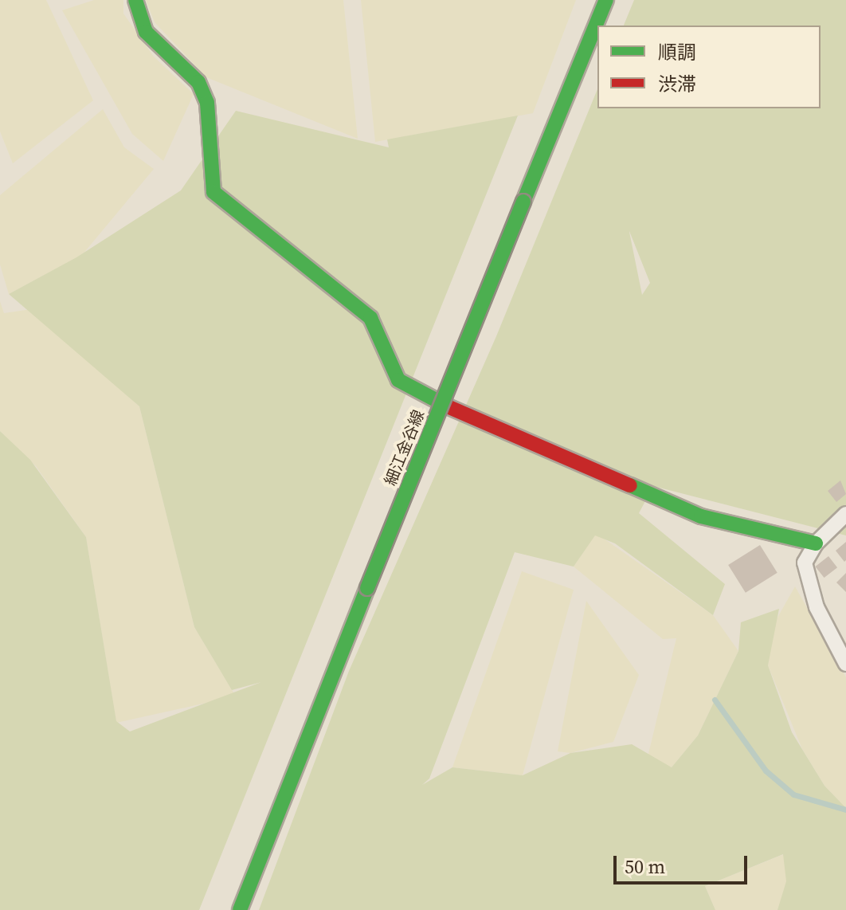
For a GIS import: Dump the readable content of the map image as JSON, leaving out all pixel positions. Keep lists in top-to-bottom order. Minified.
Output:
{"streets":{"main road":["細江金谷線"]},"legend":["順調","渋滞"],"scale_bar":"50 m"}
